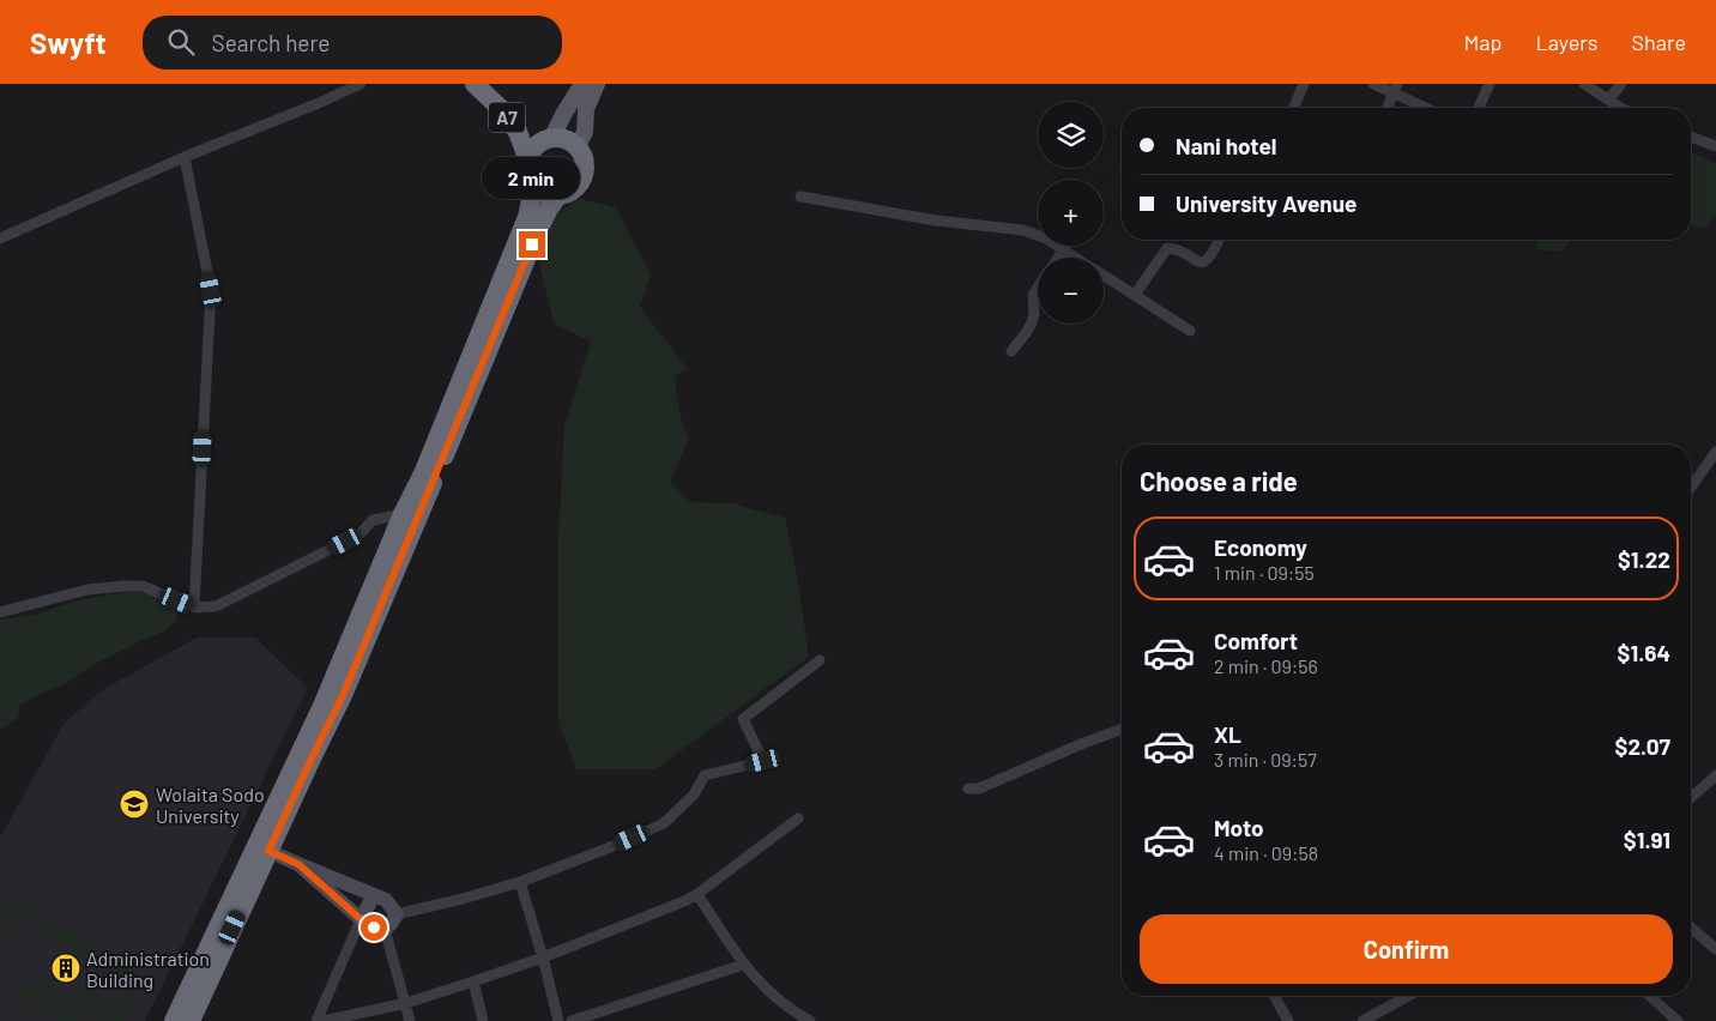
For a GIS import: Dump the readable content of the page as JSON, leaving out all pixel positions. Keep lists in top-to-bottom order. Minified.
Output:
{"streets":{"highway":["A7"]},"places":{"school or university":["Wolaita Sodo University"],"building":["Administration Building"]},"page":{"header":"Swyft","search":"Search here","nav":["Map","Layers","Share"],"map_buttons":["+","−"],"banner":["Nani hotel","University Avenue"],"bubble":"2 min","heading":"Choose a ride","list":[{"name":"Economy","note":"1 min · 09:55","value":"$1.22"},{"name":"Comfort","note":"2 min · 09:56","value":"$1.64"},{"name":"XL","note":"3 min · 09:57","value":"$2.07"},{"name":"Moto","note":"4 min · 09:58","value":"$1.91"}],"buttons":"Confirm"}}
